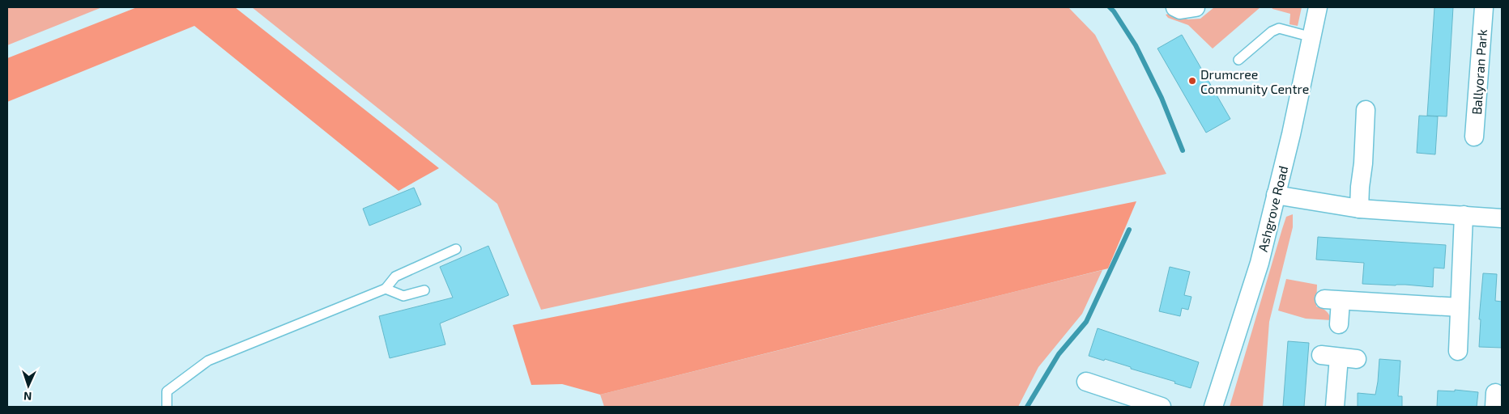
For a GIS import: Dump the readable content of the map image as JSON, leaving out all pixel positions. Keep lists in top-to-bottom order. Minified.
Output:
{"streets":{"street":["Ballyoran Park","Ashgrove Road"]},"places":["Drumcree Community Centre"],"north":"bottom"}
